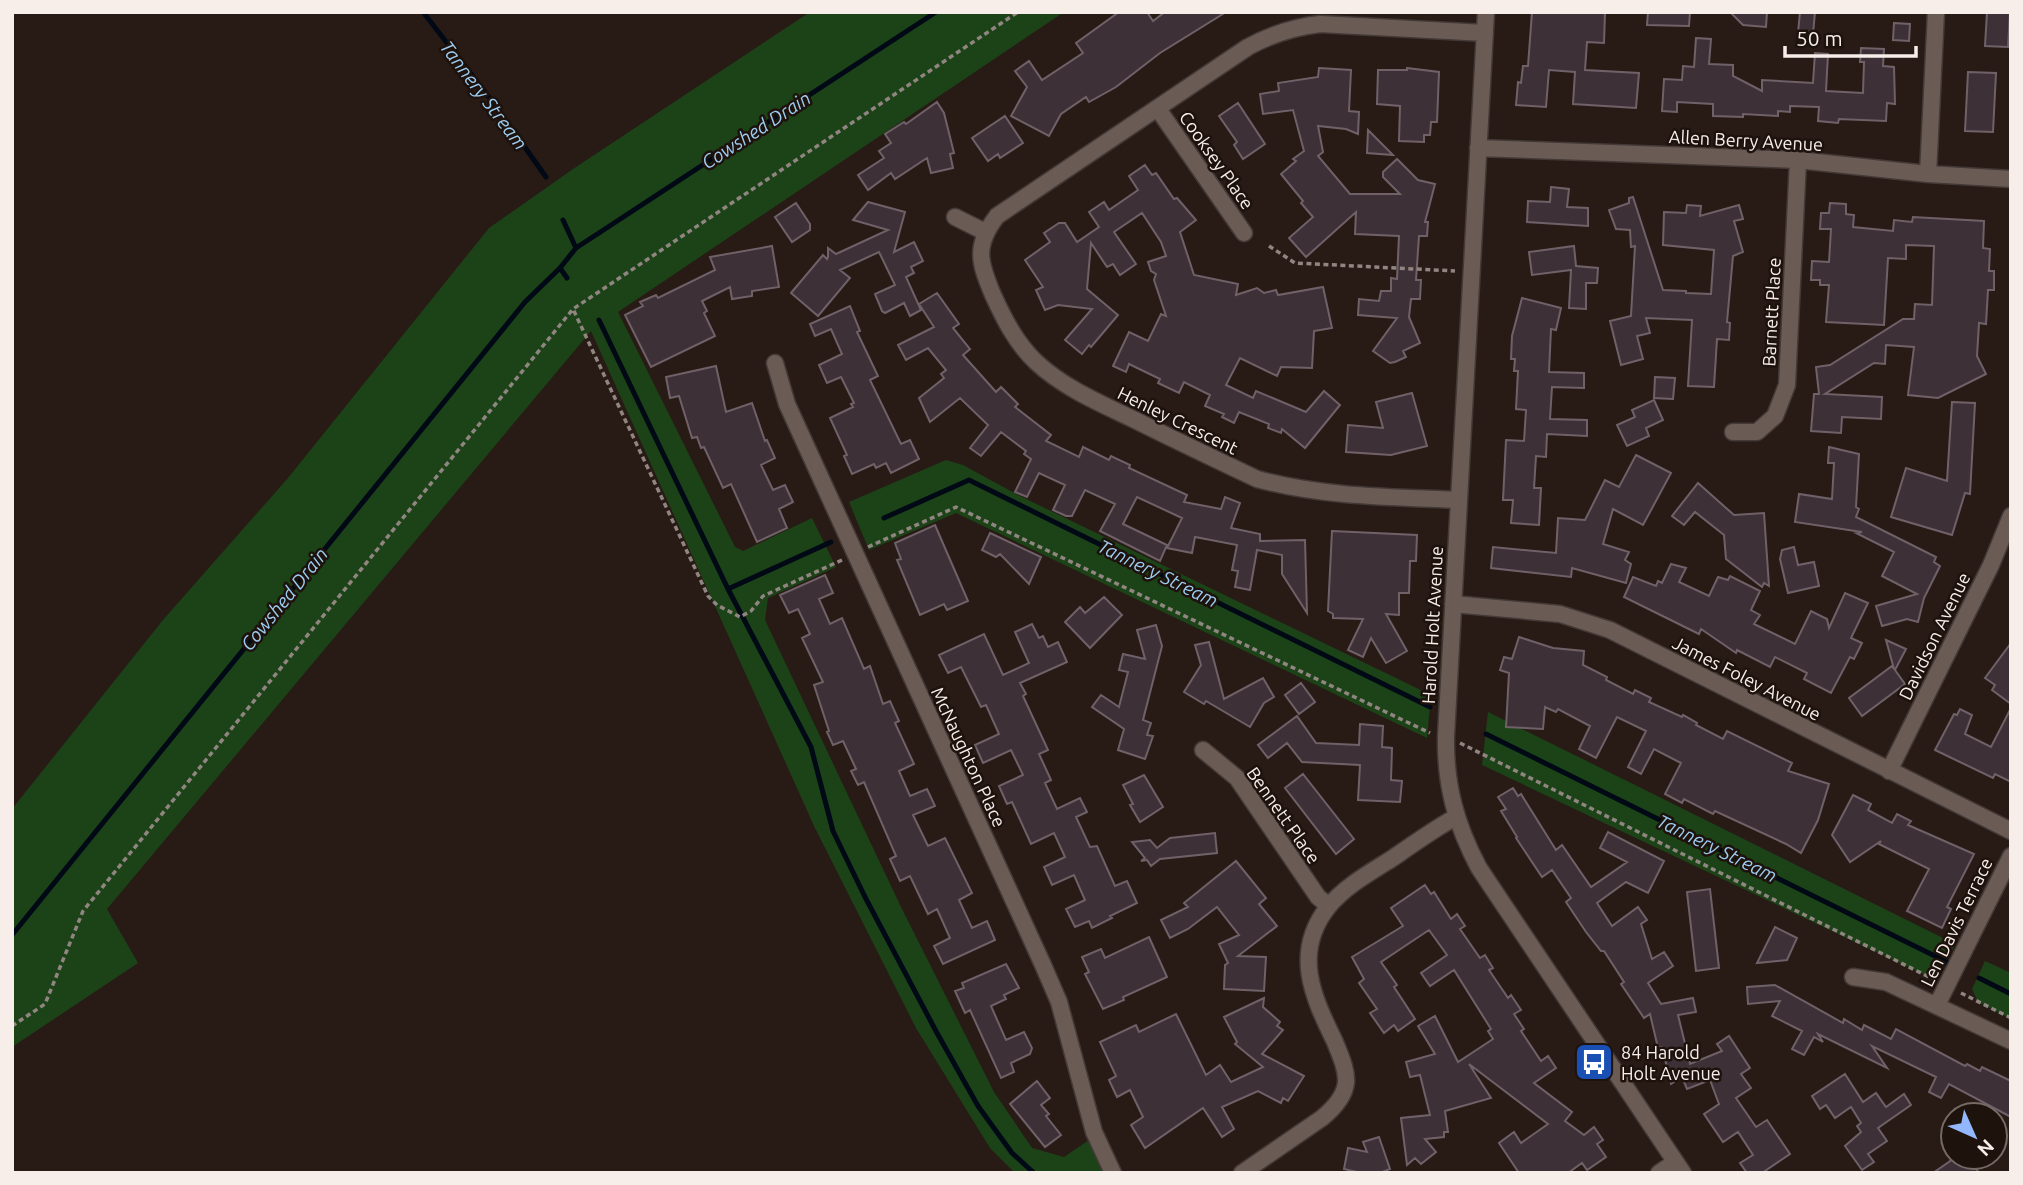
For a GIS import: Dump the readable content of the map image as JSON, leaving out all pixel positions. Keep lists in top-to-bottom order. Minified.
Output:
{"streets":{"street":["Allen Berry Avenue","Cooksey Place","Barnett Place","Henley Crescent","Harold Holt Avenue","Davidson Avenue","James Foley Avenue","McNaughton Place","Bennett Place","Len Davis Terrace"]},"crossings":[["Allen Berry Avenue","Barnett Place"],["Allen Berry Avenue","Harold Holt Avenue"],["Henley Crescent","Harold Holt Avenue"],["Harold Holt Avenue","James Foley Avenue"],["Davidson Avenue","James Foley Avenue"]],"water":["Tannery Stream","Cowshed Drain"],"places":{"bus stop":["84 Harold Holt Avenue"]},"scale_bar":"50 m","north":"bottom right"}
